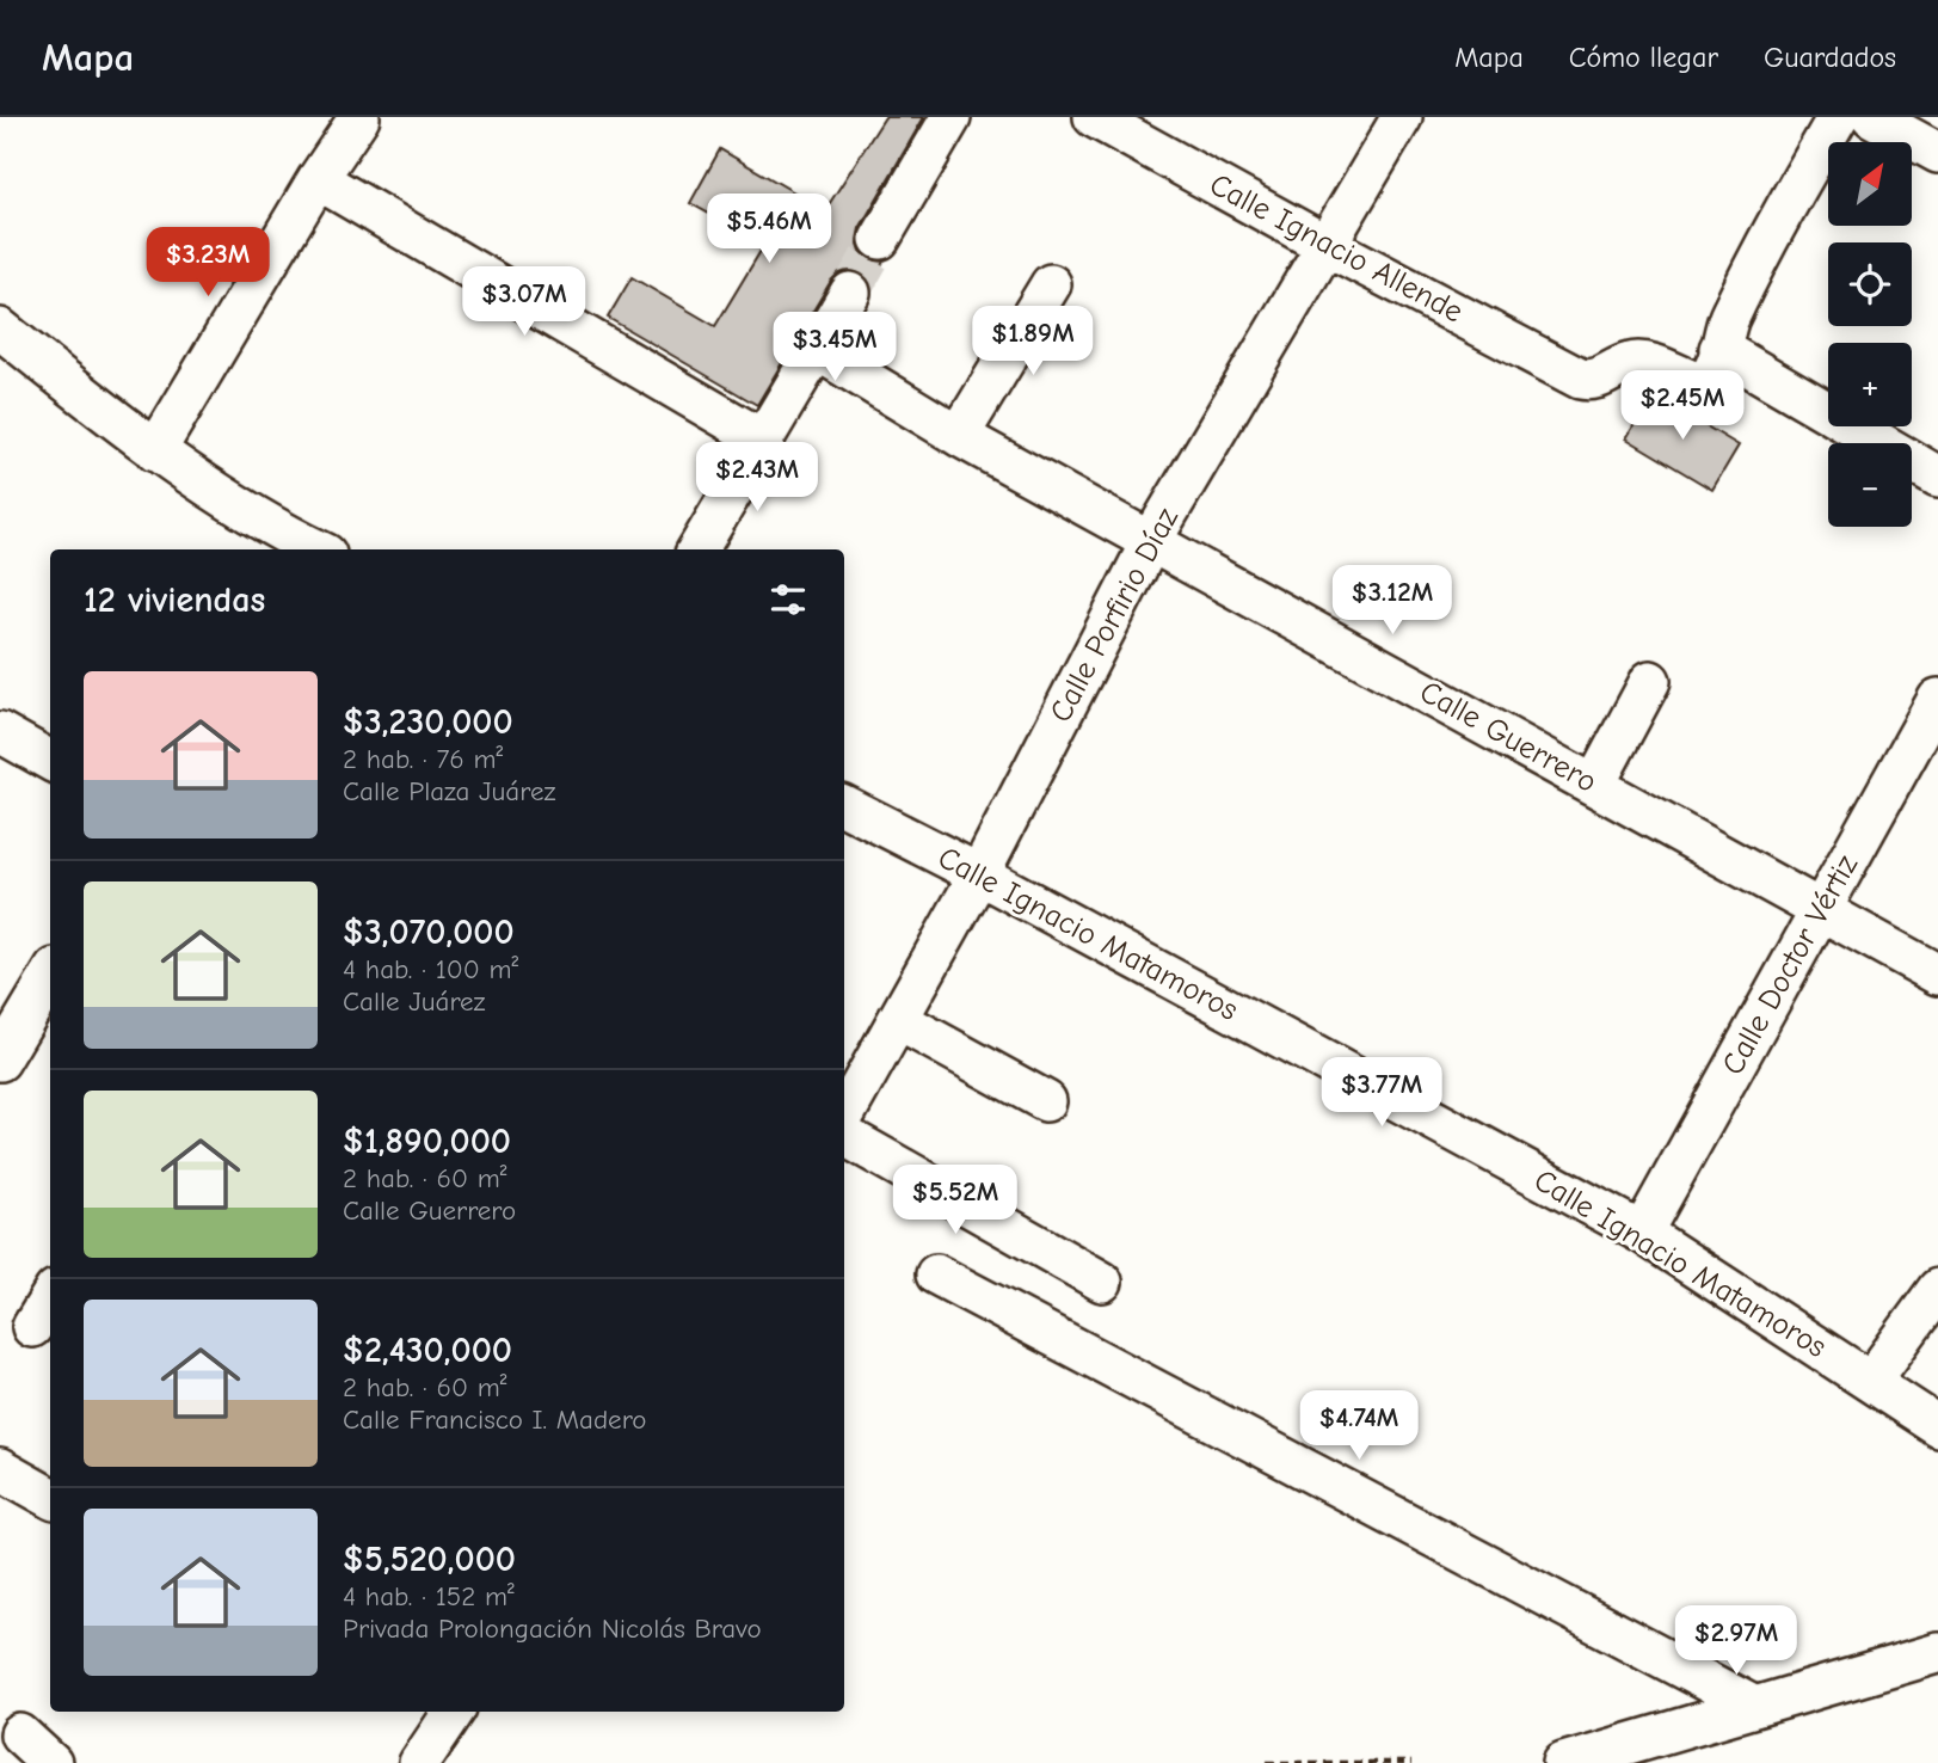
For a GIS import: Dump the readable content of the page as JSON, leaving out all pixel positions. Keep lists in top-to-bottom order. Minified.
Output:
{"streets":{"street":["Calle Ignacio Allende","Calle Porfirio Díaz","Calle Guerrero","Calle Ignacio Matamoros","Calle Doctor Vértiz"]},"crossings":[["Calle Ignacio Allende","Calle Porfirio Díaz"],["Calle Porfirio Díaz","Calle Guerrero"],["Calle Porfirio Díaz","Calle Ignacio Matamoros"],["Calle Guerrero","Calle Doctor Vértiz"],["Calle Ignacio Matamoros","Calle Doctor Vértiz"]],"north":"top right","page":{"header":"Mapa","nav":["Mapa","Cómo llegar","Guardados"],"map_buttons":["+","−"],"price":["$5.46M","$3.23M","$3.07M","$1.89M","$3.45M","$2.45M","$2.43M","$3.12M","$3.77M","$5.52M","$4.74M","$2.97M"],"heading":"12 viviendas","list":[{"name":"$3,230,000","note":"2 hab. · 76 m² · Calle Plaza Juárez"},{"name":"$3,070,000","note":"4 hab. · 100 m² · Calle Juárez"},{"name":"$1,890,000","note":"2 hab. · 60 m² · Calle Guerrero"},{"name":"$2,430,000","note":"2 hab. · 60 m² · Calle Francisco I. Madero"},{"name":"$5,520,000","note":"4 hab. · 152 m² · Privada Prolongación Nicolás Bravo"}]}}
